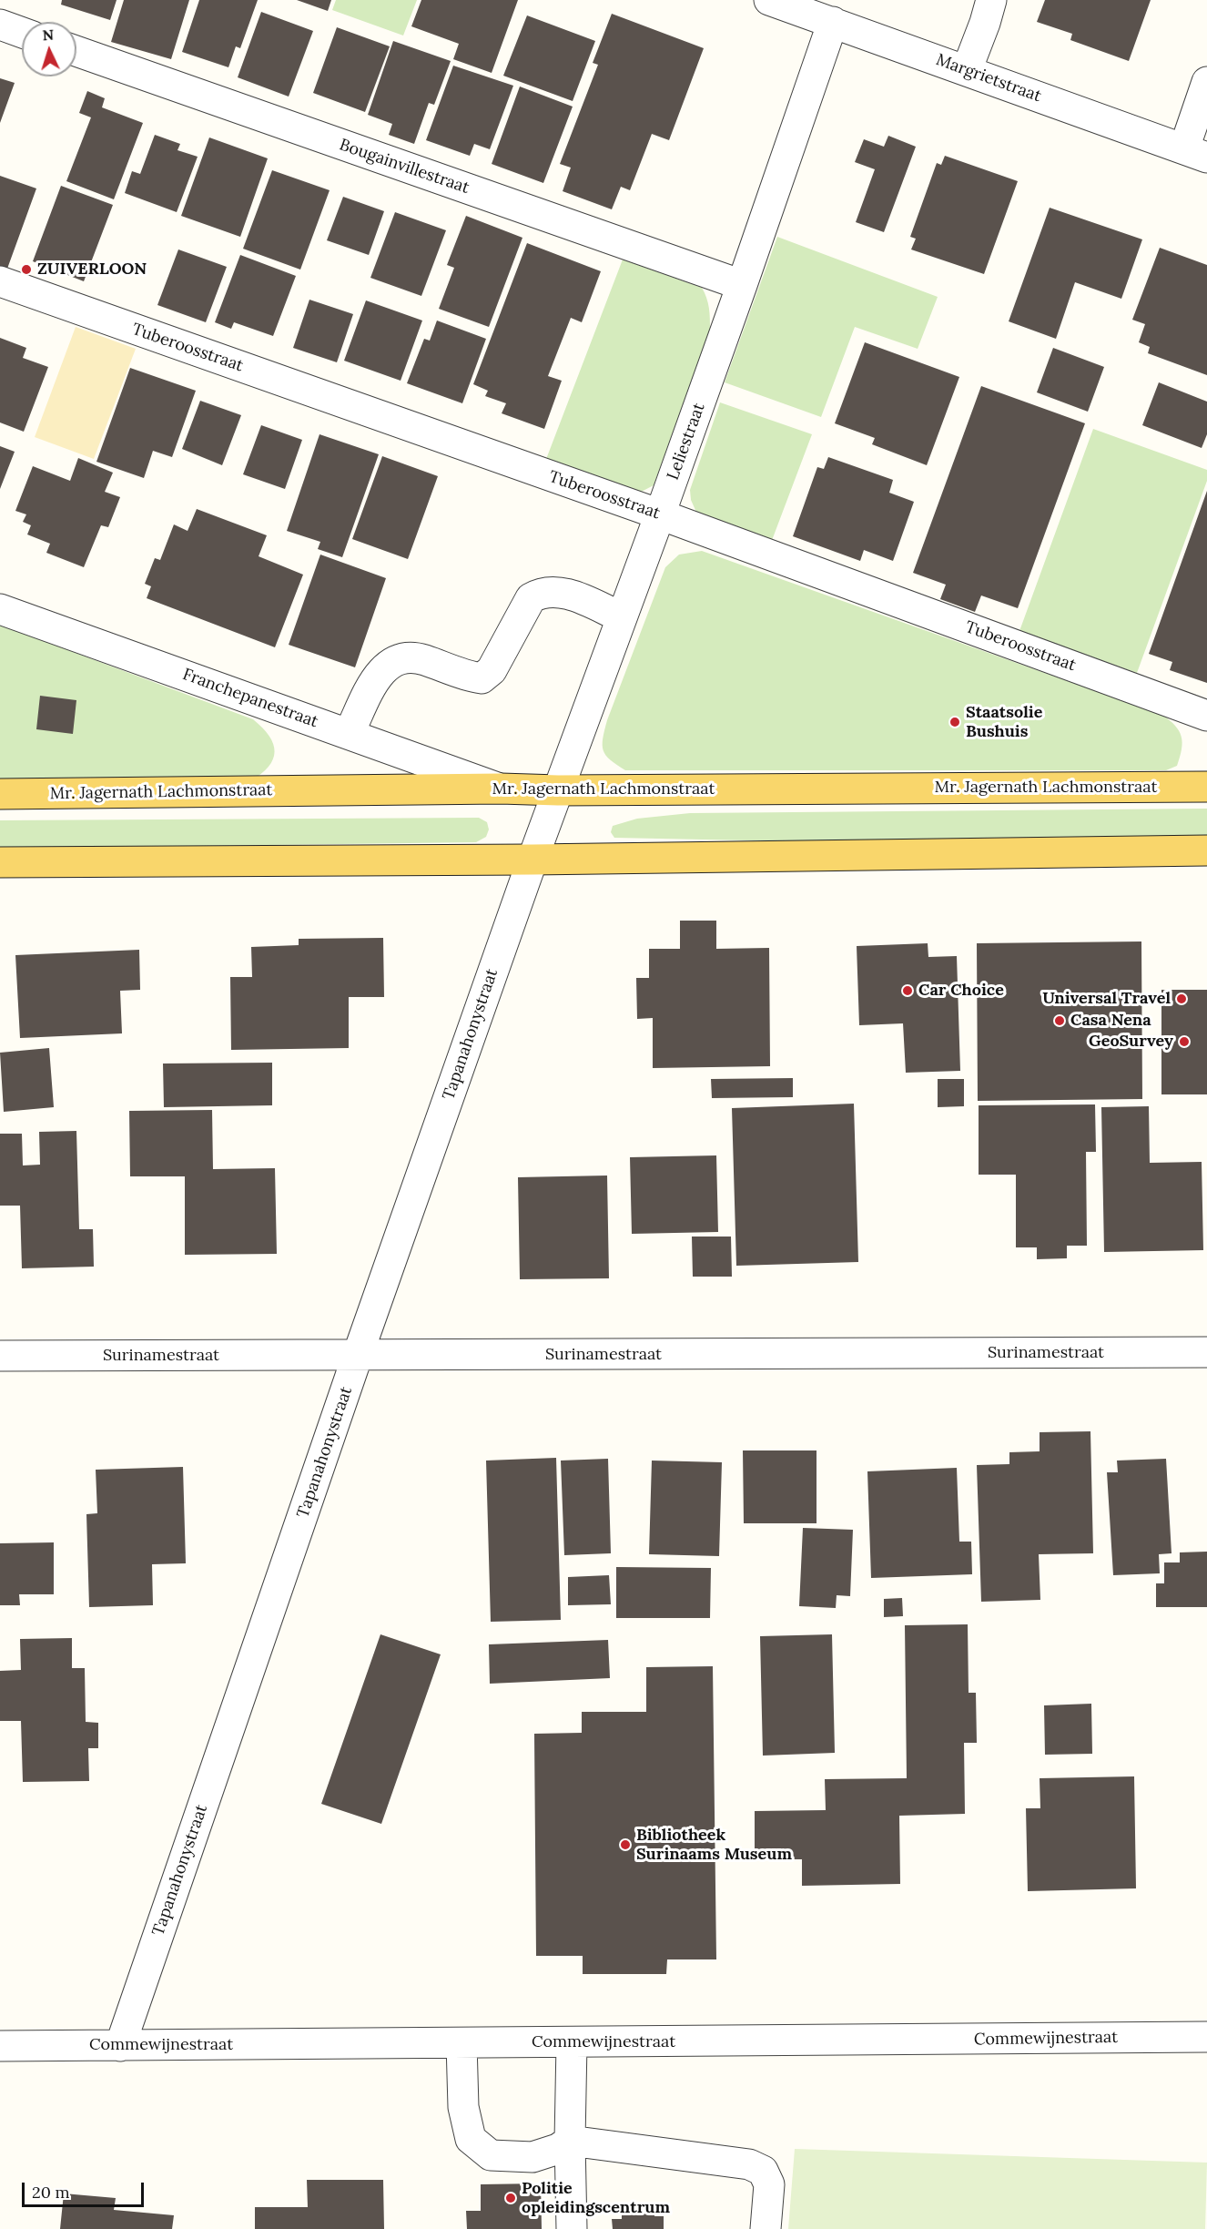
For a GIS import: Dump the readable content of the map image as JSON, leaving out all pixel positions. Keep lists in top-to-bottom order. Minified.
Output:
{"streets":{"main road":["Mr. Jagernath Lachmonstraat"],"street":["Margrietstraat","Bougainvillestraat","Tuberoosstraat","Leliestraat","Franchepanestraat","Tapanahonystraat","Surinamestraat","Commewijnestraat"]},"crossings":[["Margrietstraat","Leliestraat"],["Bougainvillestraat","Leliestraat"],["Tuberoosstraat","Leliestraat"],["Leliestraat","Mr. Jagernath Lachmonstraat"],["Leliestraat","Tapanahonystraat"],["Franchepanestraat","Mr. Jagernath Lachmonstraat"],["Tapanahonystraat","Surinamestraat"],["Tapanahonystraat","Commewijnestraat"]],"places":["ZUIVERLOON","Staatsolie Bushuis","Car Choice","Universal Travel","Casa Nena","GeoSurvey","Bibliotheek Surinaams Museum","Politie opleidingscentrum"],"scale_bar":"20 m","north":"top"}
